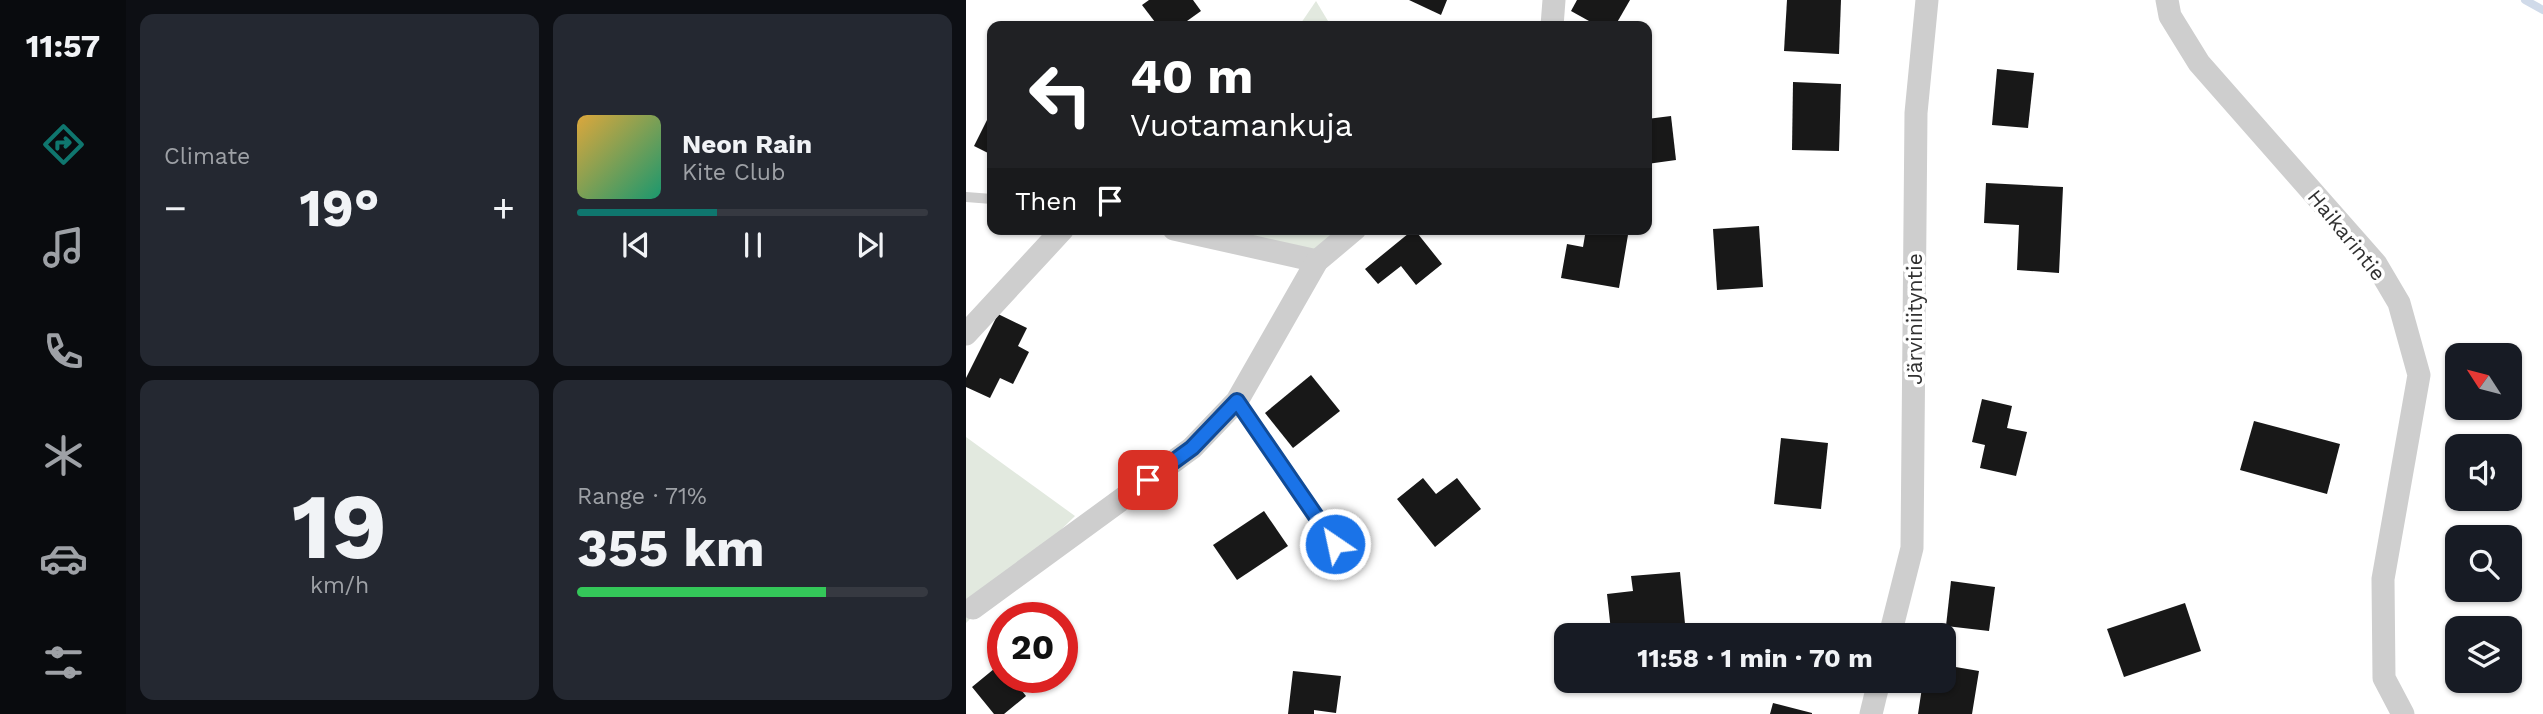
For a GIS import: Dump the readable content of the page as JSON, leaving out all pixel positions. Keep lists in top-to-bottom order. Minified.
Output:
{"streets":{"street":["Haikarintie","Järviniityntie"]},"north":"top left","page":{"tabs":"11:57","tile":["Climate",["19","km/h"],["Range · 71%","355 km"]],"turn":["40 m","Vuotamankuja"],"song":["Neon Rain","Kite Club"],"then":"Then","heat":["−","19°","+"],"limit":"20","trip":"11:58 · 1 min · 70 m"}}
